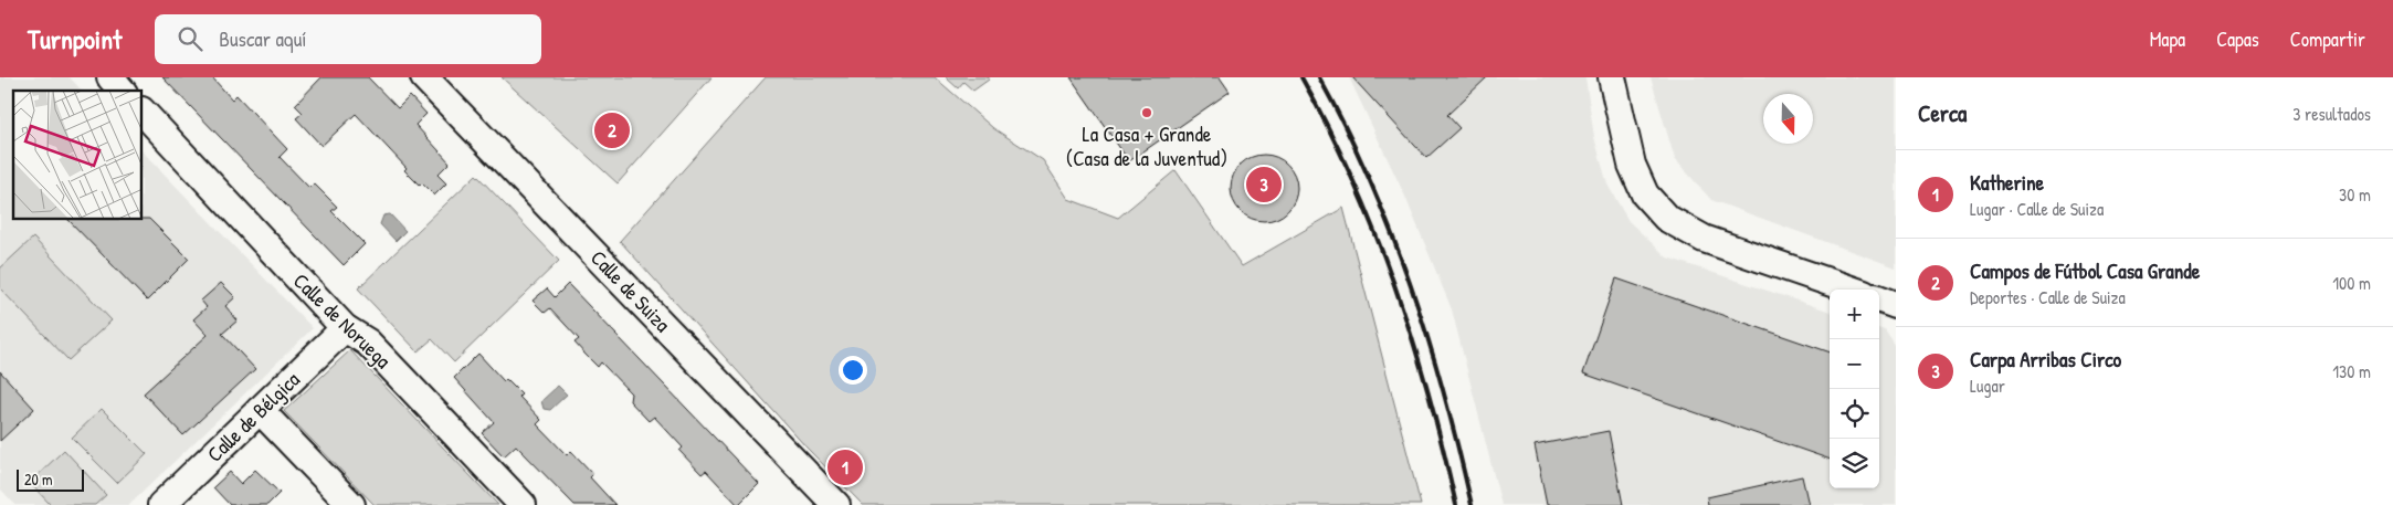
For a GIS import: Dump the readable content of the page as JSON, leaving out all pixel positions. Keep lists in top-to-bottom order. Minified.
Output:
{"streets":{"street":["Calle de Suiza","Calle de Noruega","Calle de Bélgica"]},"crossings":[["Calle de Noruega","Calle de Bélgica"]],"places":["La Casa + Grande (Casa de la Juventud)"],"scale_bar":"20 m","north":"bottom","page":{"header":"Turnpoint","search":"Buscar aquí","nav":["Mapa","Capas","Compartir"],"heading":["Cerca","3 resultados"],"pins":["2","3","1"],"list":[{"mark":"1","name":"Katherine","note":"Lugar · Calle de Suiza","value":"30 m"},{"mark":"2","name":"Campos de Fútbol Casa Grande","note":"Deportes · Calle de Suiza","value":"100 m"},{"mark":"3","name":"Carpa Arribas Circo","note":"Lugar","value":"130 m"}],"map_buttons":["+","−"],"scale":"20 m"}}
